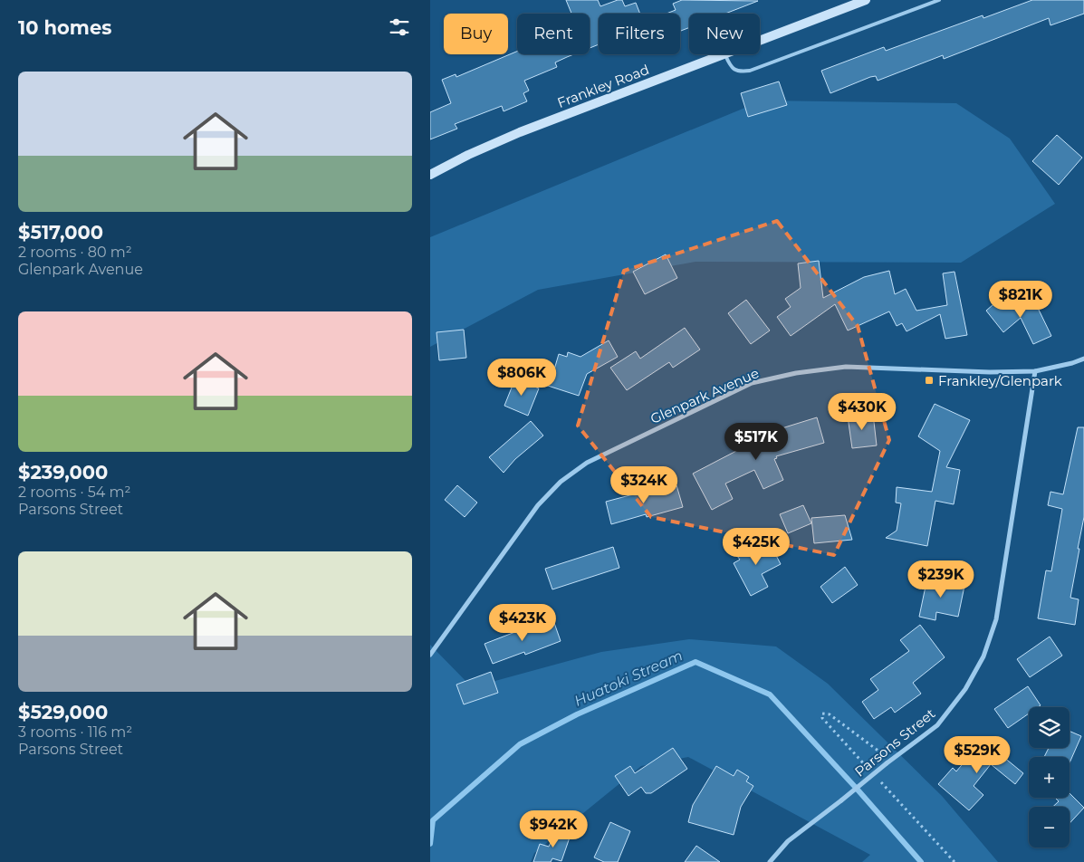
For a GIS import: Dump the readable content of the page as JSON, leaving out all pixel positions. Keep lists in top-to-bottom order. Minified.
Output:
{"streets":{"street":["Frankley Road","Glenpark Avenue","Parsons Street"]},"crossings":[["Glenpark Avenue","Parsons Street"]],"water":["Huatoki Stream"],"places":{"transit":["Frankley/Glenpark"]},"page":{"heading":"10 homes","chip":["Buy","Rent","Filters","New"],"list":[{"name":"$517,000","note":"2 rooms · 80 m² · Glenpark Avenue"},{"name":"$239,000","note":"2 rooms · 54 m² · Parsons Street"},{"name":"$529,000","note":"3 rooms · 116 m² · Parsons Street"}],"price":["$821K","$806K","$430K","$517K","$324K","$425K","$239K","$423K","$529K","$942K"],"map_buttons":["+","−"]}}
